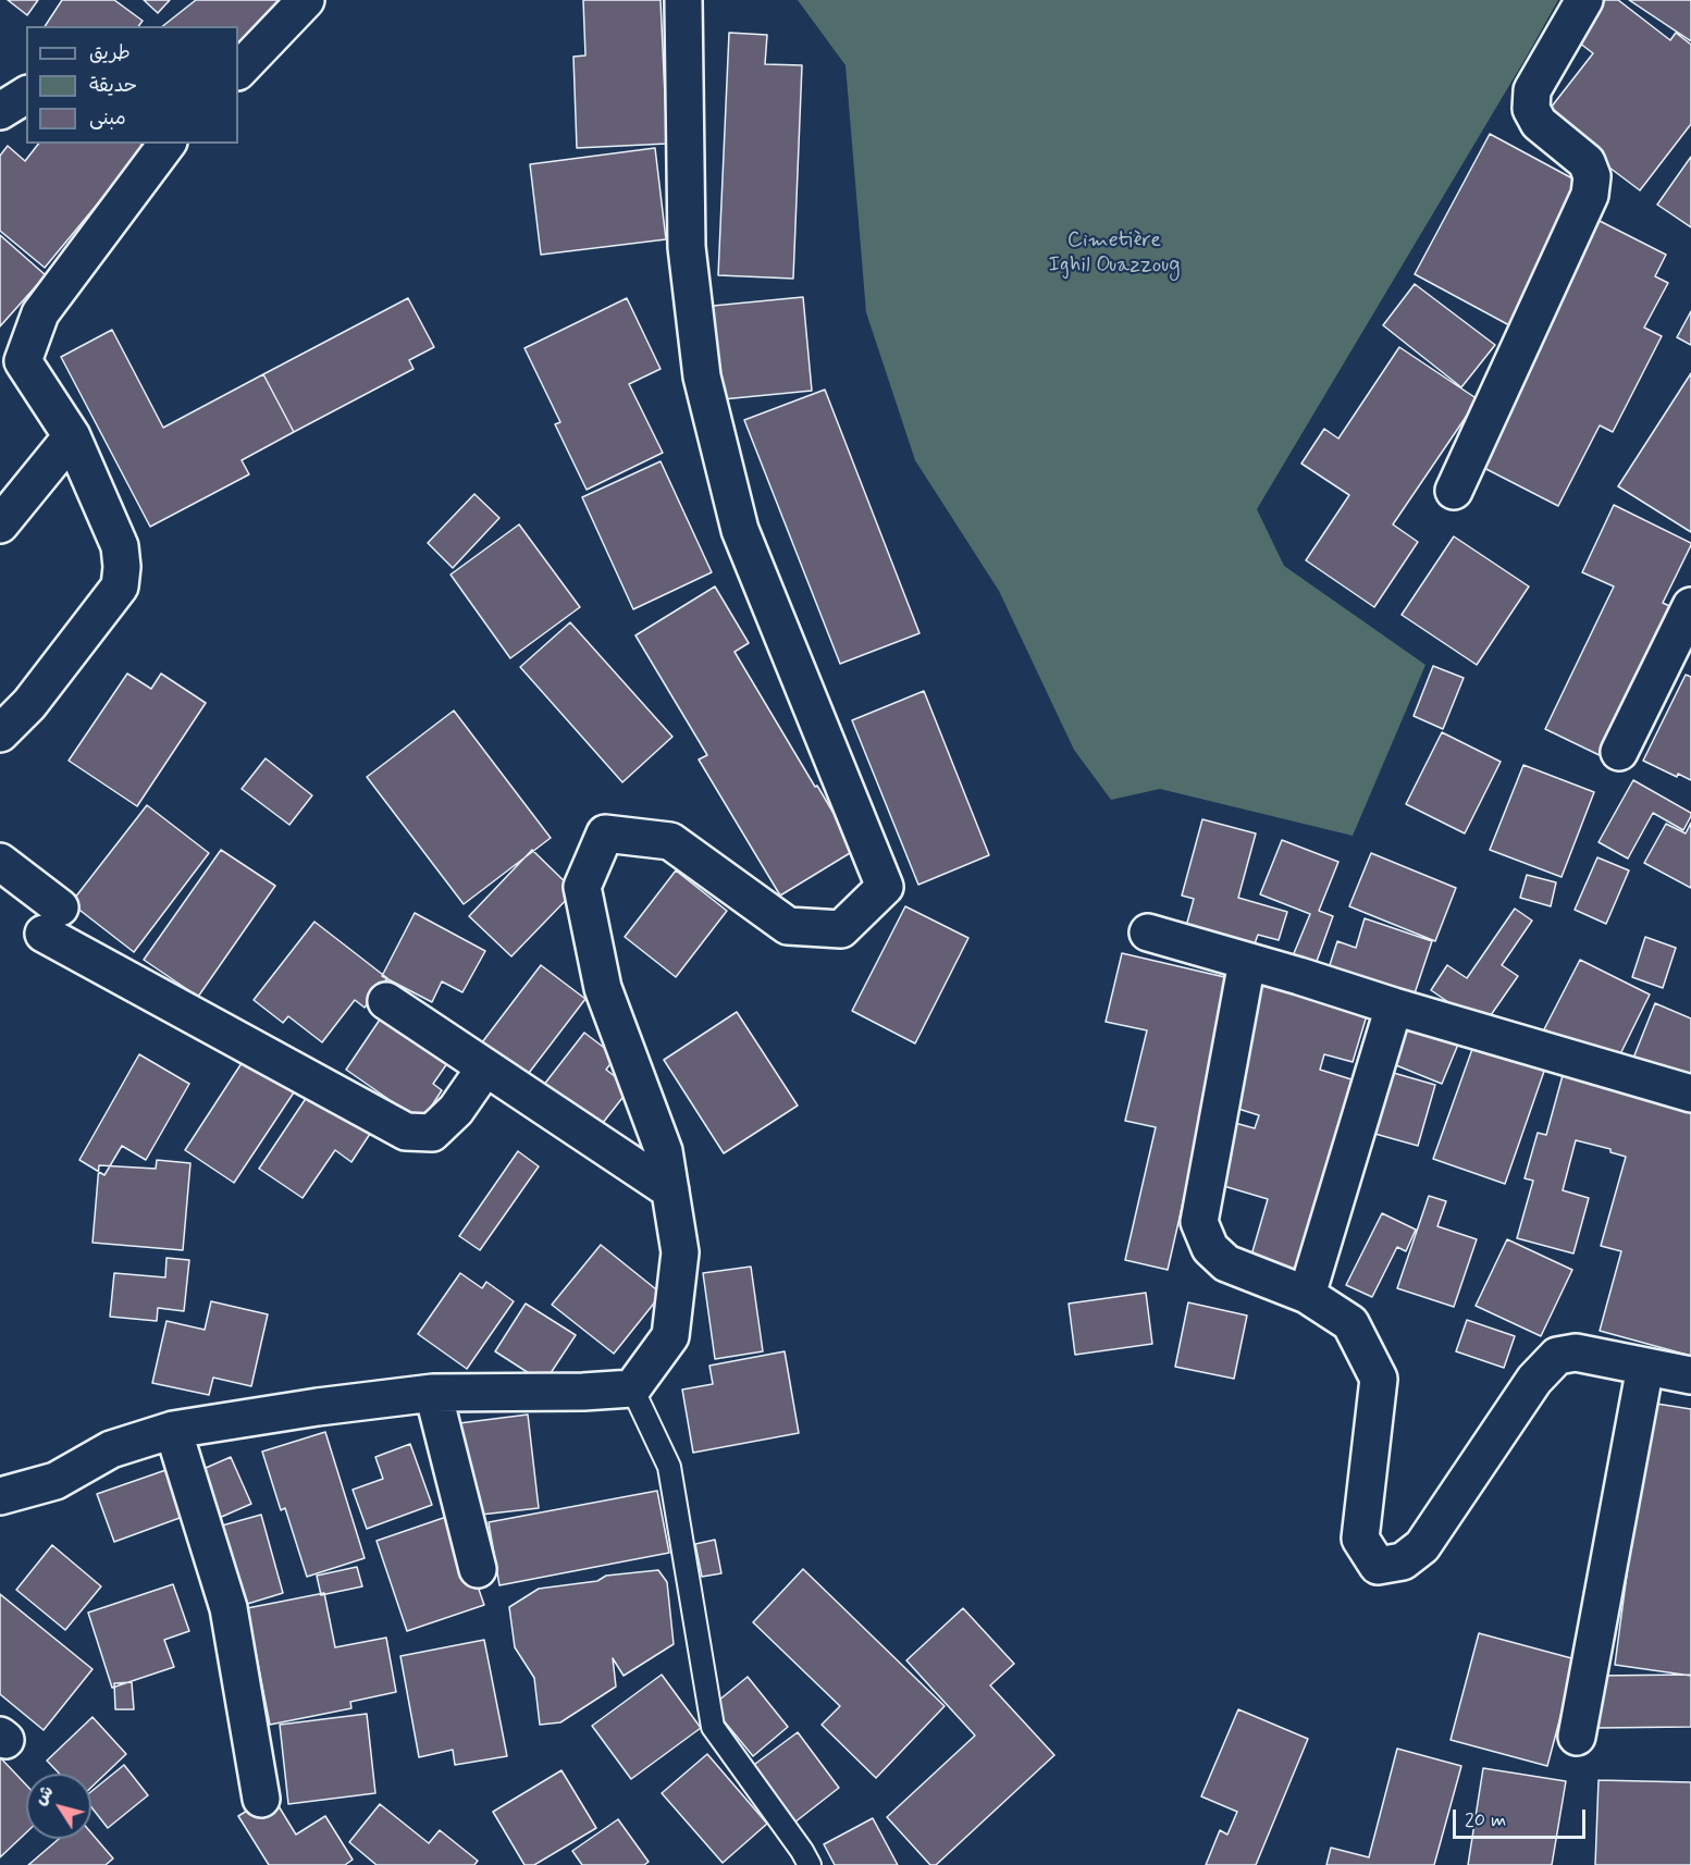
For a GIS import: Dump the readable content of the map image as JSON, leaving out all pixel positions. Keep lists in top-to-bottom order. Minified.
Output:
{"parks":["Cimetière Ighil Ouazzoug"],"legend":["طريق","حديقة","مبنى"],"scale_bar":"20 m","north":"top left"}
